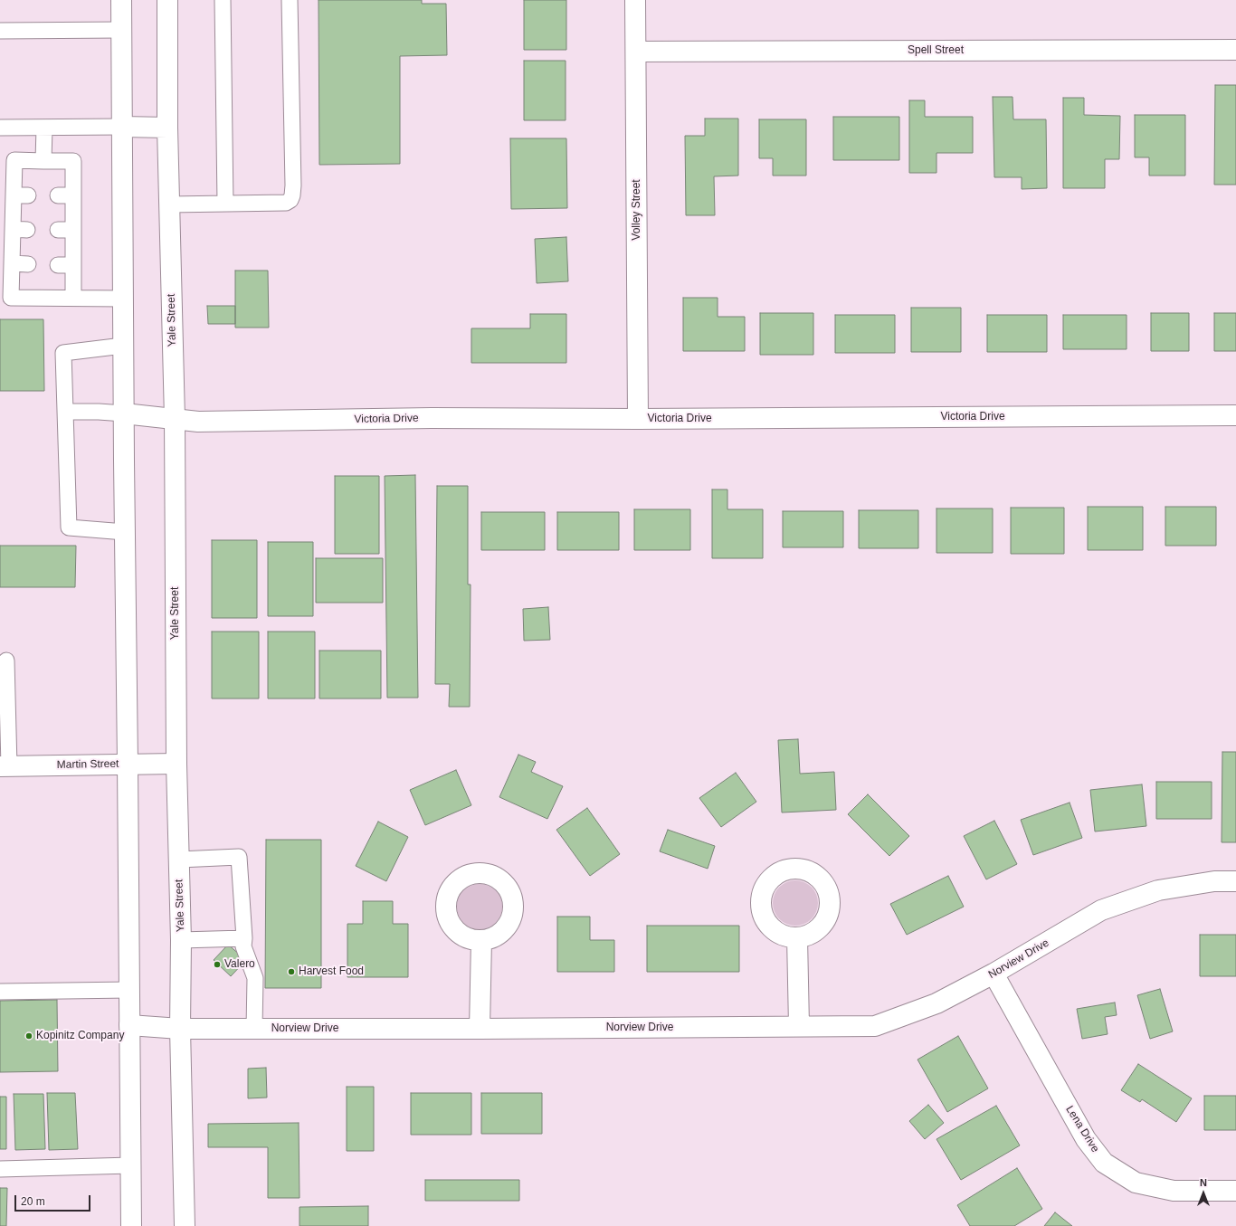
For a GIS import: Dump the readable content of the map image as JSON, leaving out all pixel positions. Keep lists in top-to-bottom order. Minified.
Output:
{"streets":{"street":["Spell Street","Volley Street","Yale Street","Victoria Drive","Martin Street","Norview Drive","Lena Drive"]},"crossings":[["Spell Street","Volley Street"],["Volley Street","Victoria Drive"],["Yale Street","Victoria Drive"],["Yale Street","Martin Street"],["Yale Street","Norview Drive"],["Norview Drive","Lena Drive"]],"places":["Valero","Harvest Food","Kopinitz Company"],"scale_bar":"20 m","north":"top"}
